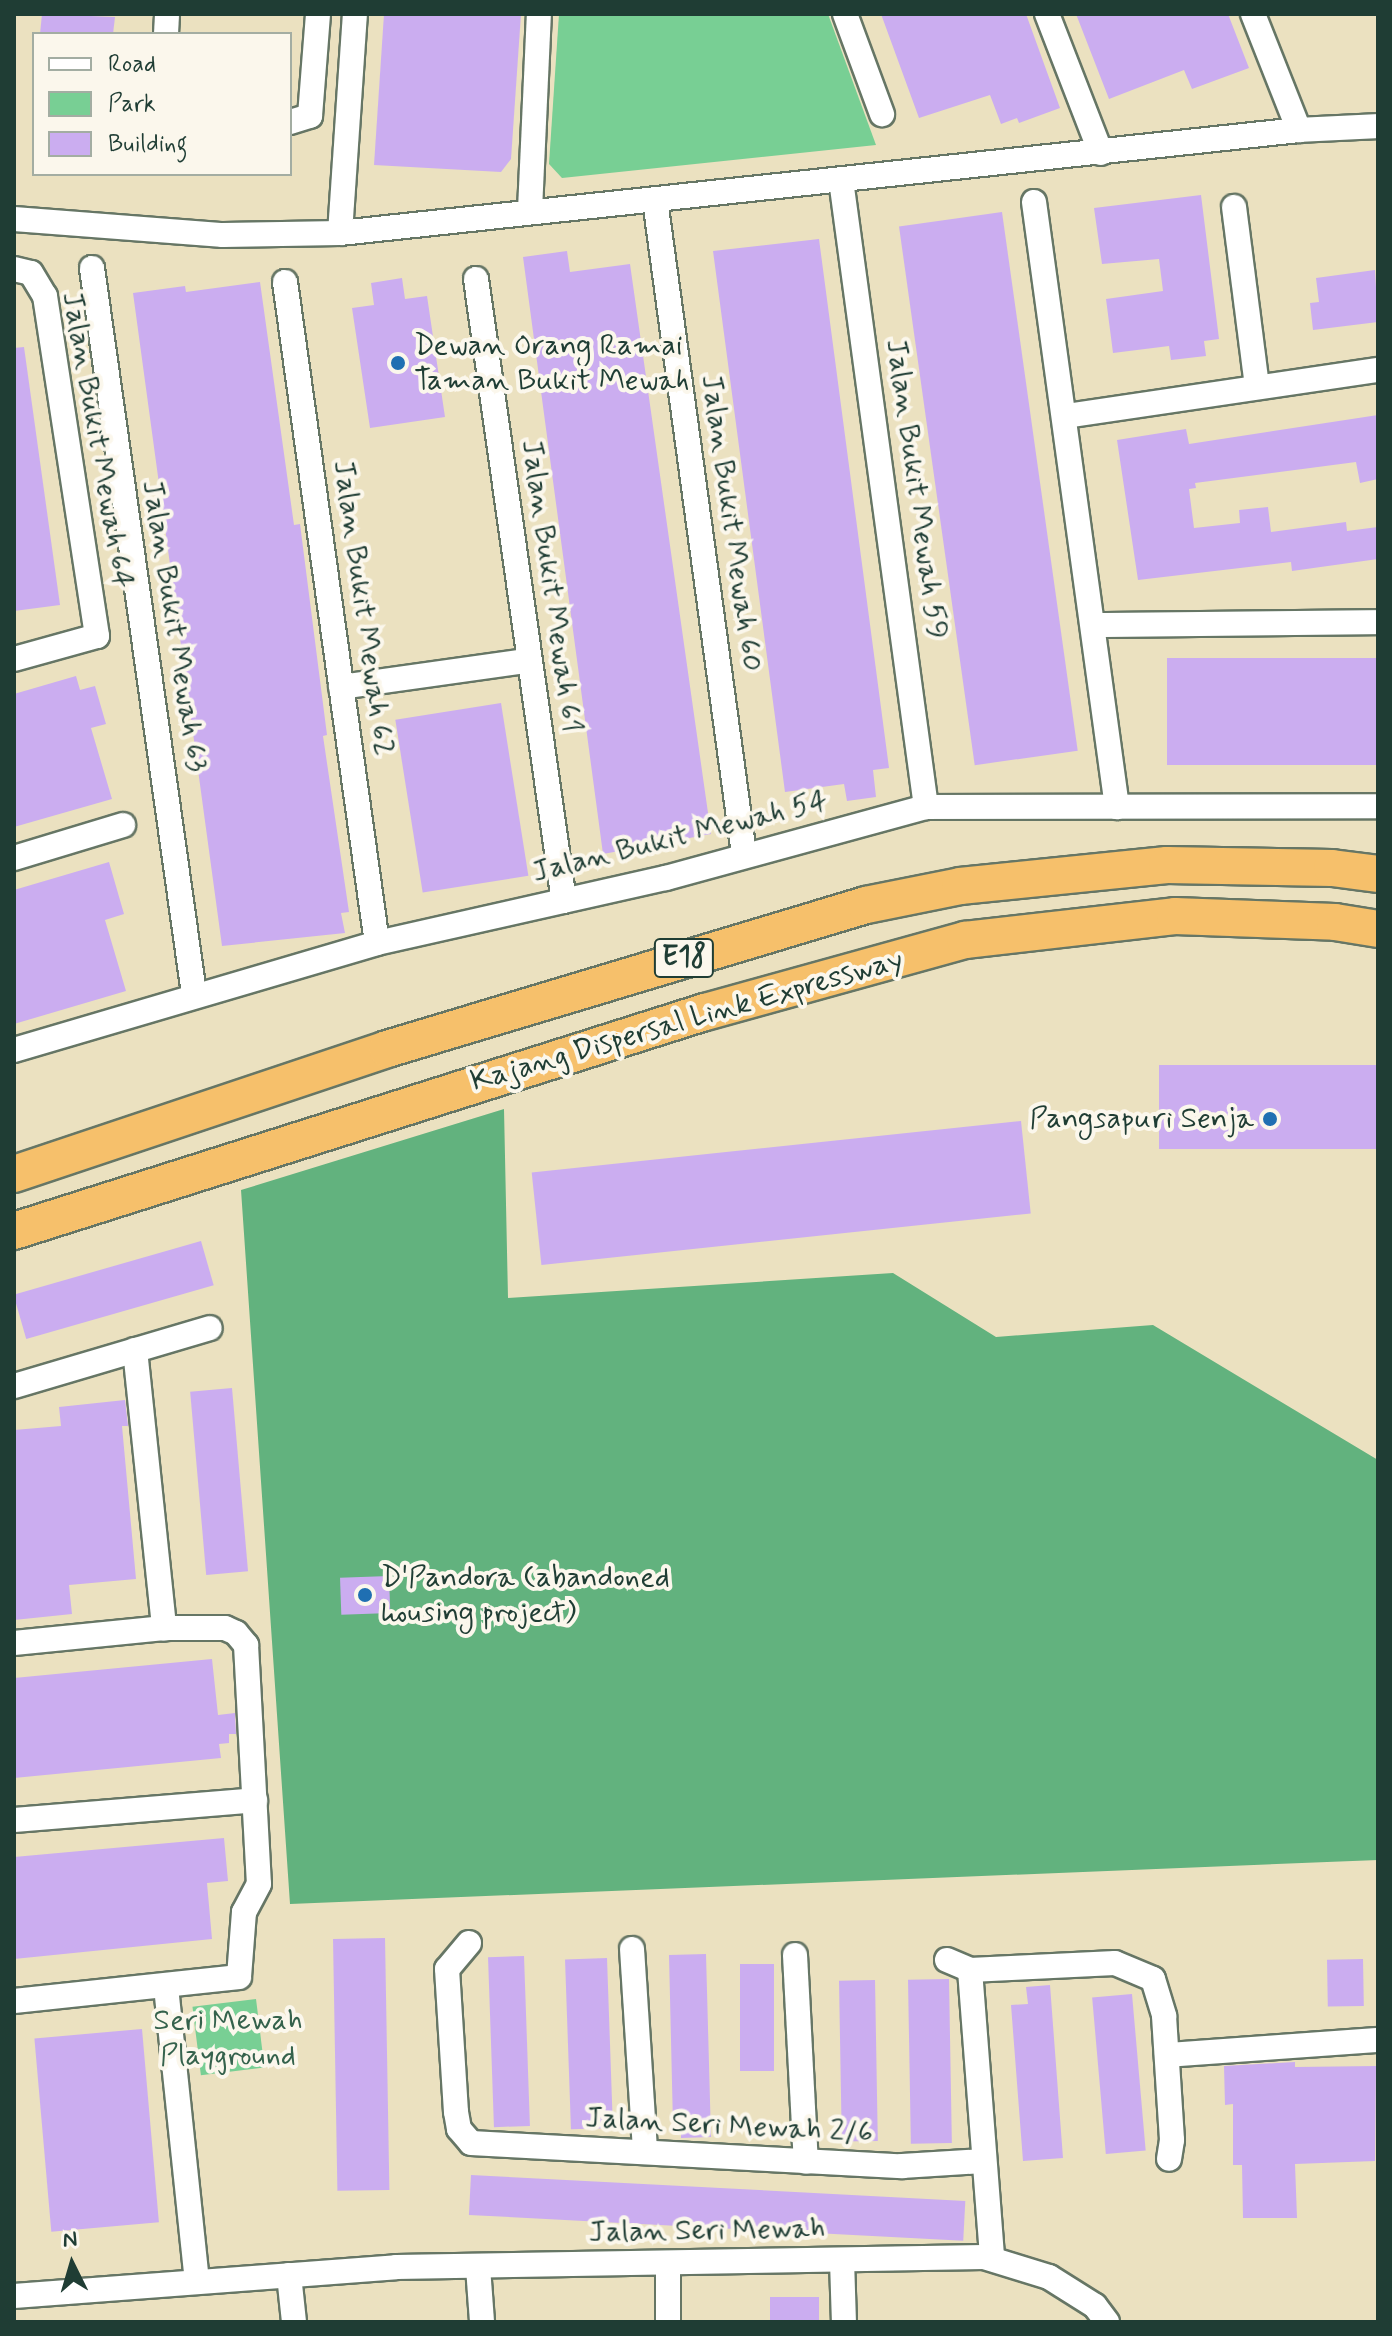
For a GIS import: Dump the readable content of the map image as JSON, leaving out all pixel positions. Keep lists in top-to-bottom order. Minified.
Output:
{"streets":{"highway":["E18","Kajang Dispersal Link Expressway"],"street":["Jalan Bukit Mewah 64","Jalan Bukit Mewah 59","Jalan Bukit Mewah 60","Jalan Bukit Mewah 61","Jalan Bukit Mewah 62","Jalan Bukit Mewah 63","Jalan Bukit Mewah 54","Jalan Seri Mewah 2/6","Jalan Seri Mewah"]},"crossings":[["Jalan Bukit Mewah 59","Jalan Bukit Mewah 54"],["Jalan Bukit Mewah 60","Jalan Bukit Mewah 54"],["Jalan Bukit Mewah 61","Jalan Bukit Mewah 54"],["Jalan Bukit Mewah 62","Jalan Bukit Mewah 54"],["Jalan Bukit Mewah 63","Jalan Bukit Mewah 54"]],"parks":["Seri Mewah Playground"],"places":["Dewan Orang Ramai Taman Bukit Mewah","Pangsapuri Senja","D'Pandora (abandoned housing project)"],"legend":["Road","Park","Building"],"north":"top"}
